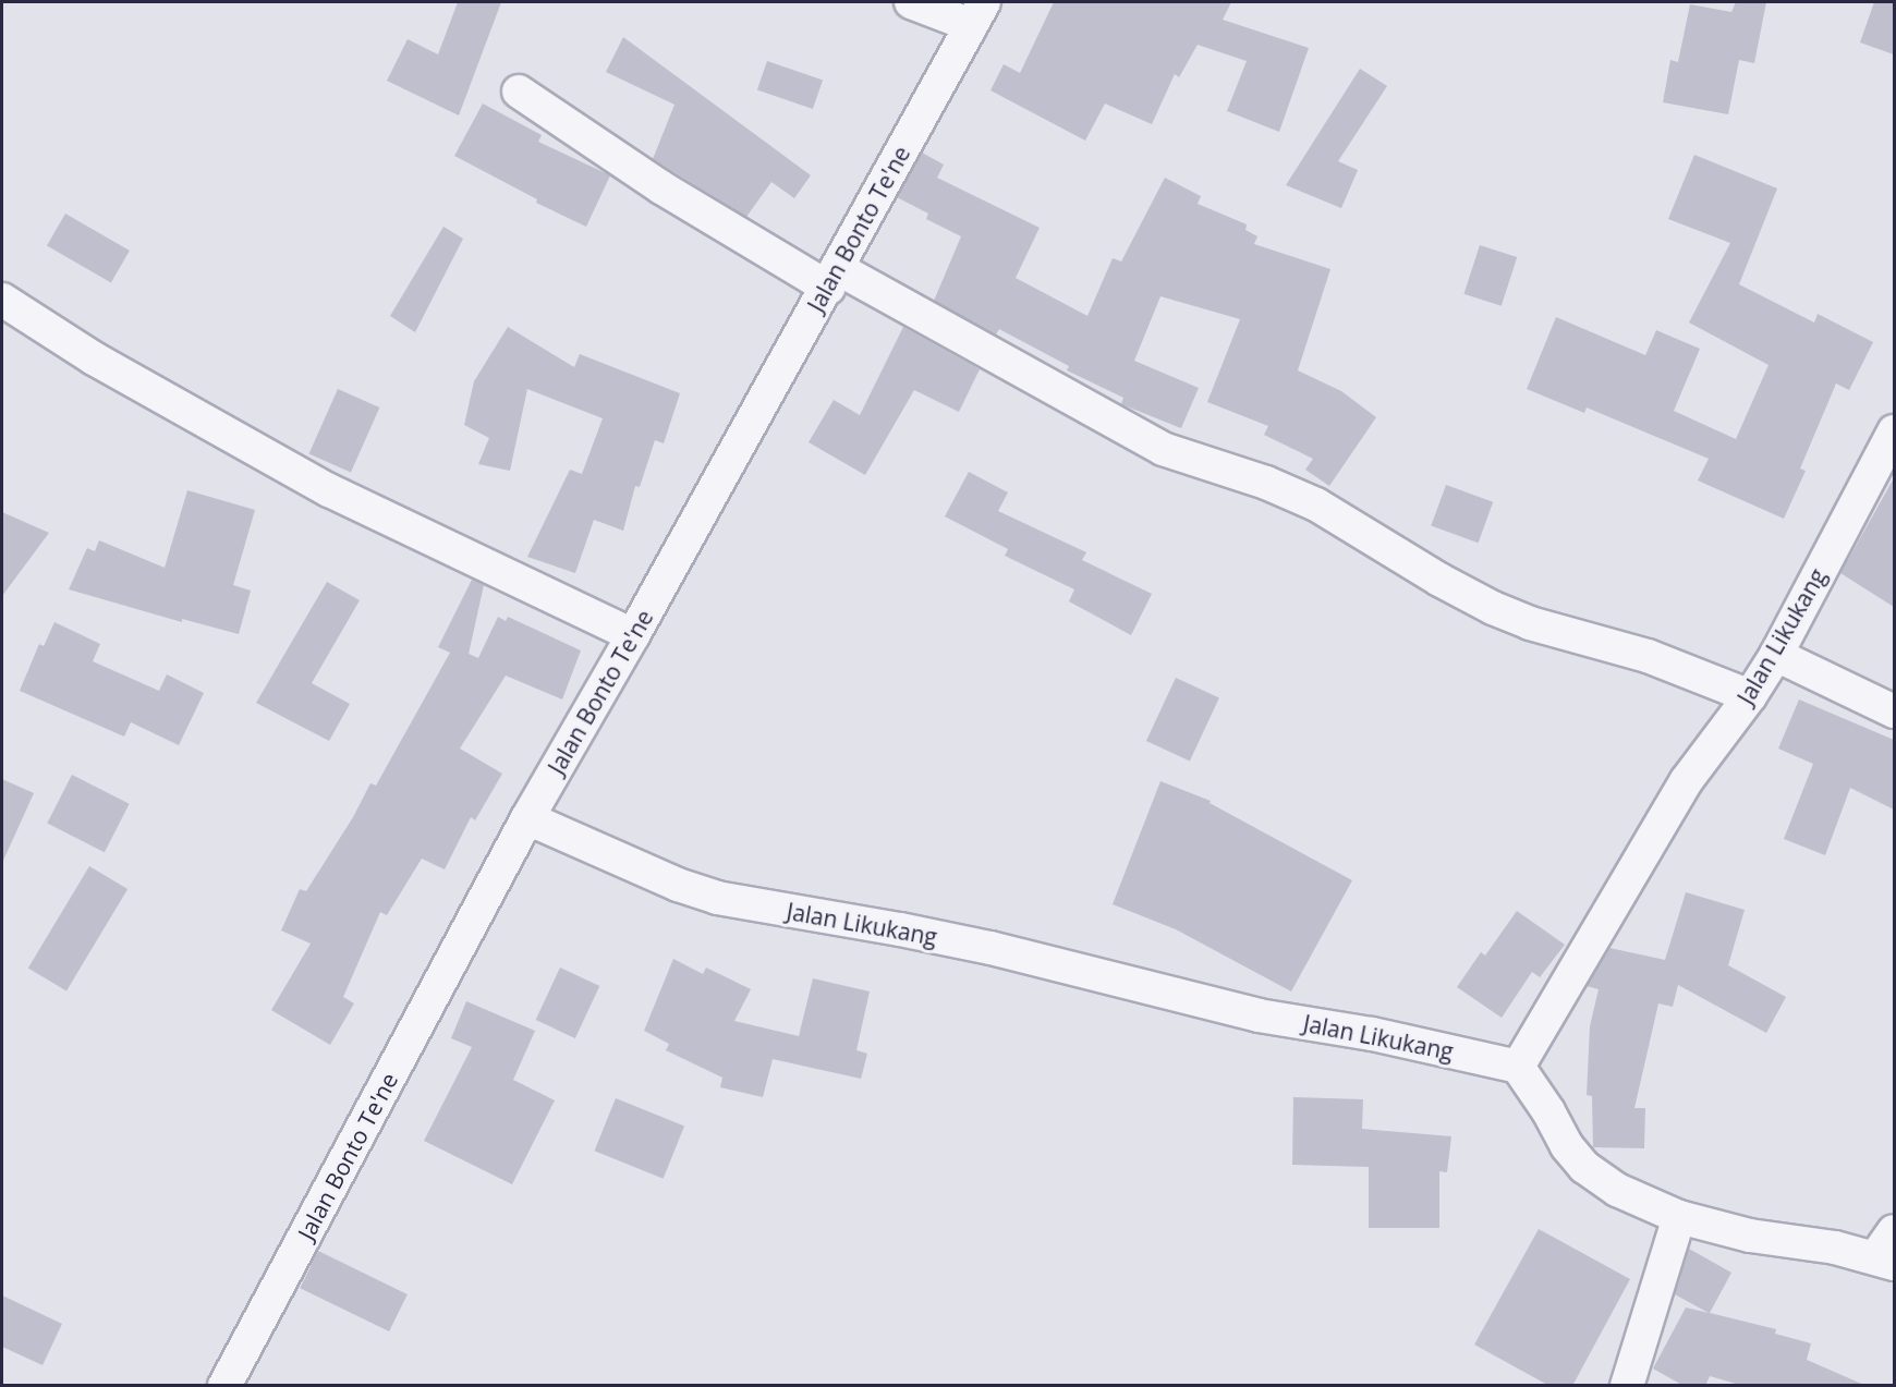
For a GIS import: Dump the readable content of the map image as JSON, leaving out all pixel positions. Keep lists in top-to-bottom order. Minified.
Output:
{"streets":{"street":["Jalan Bonto Te'ne","Jalan Likukang"]},"crossings":[["Jalan Bonto Te'ne","Jalan Likukang"]]}
